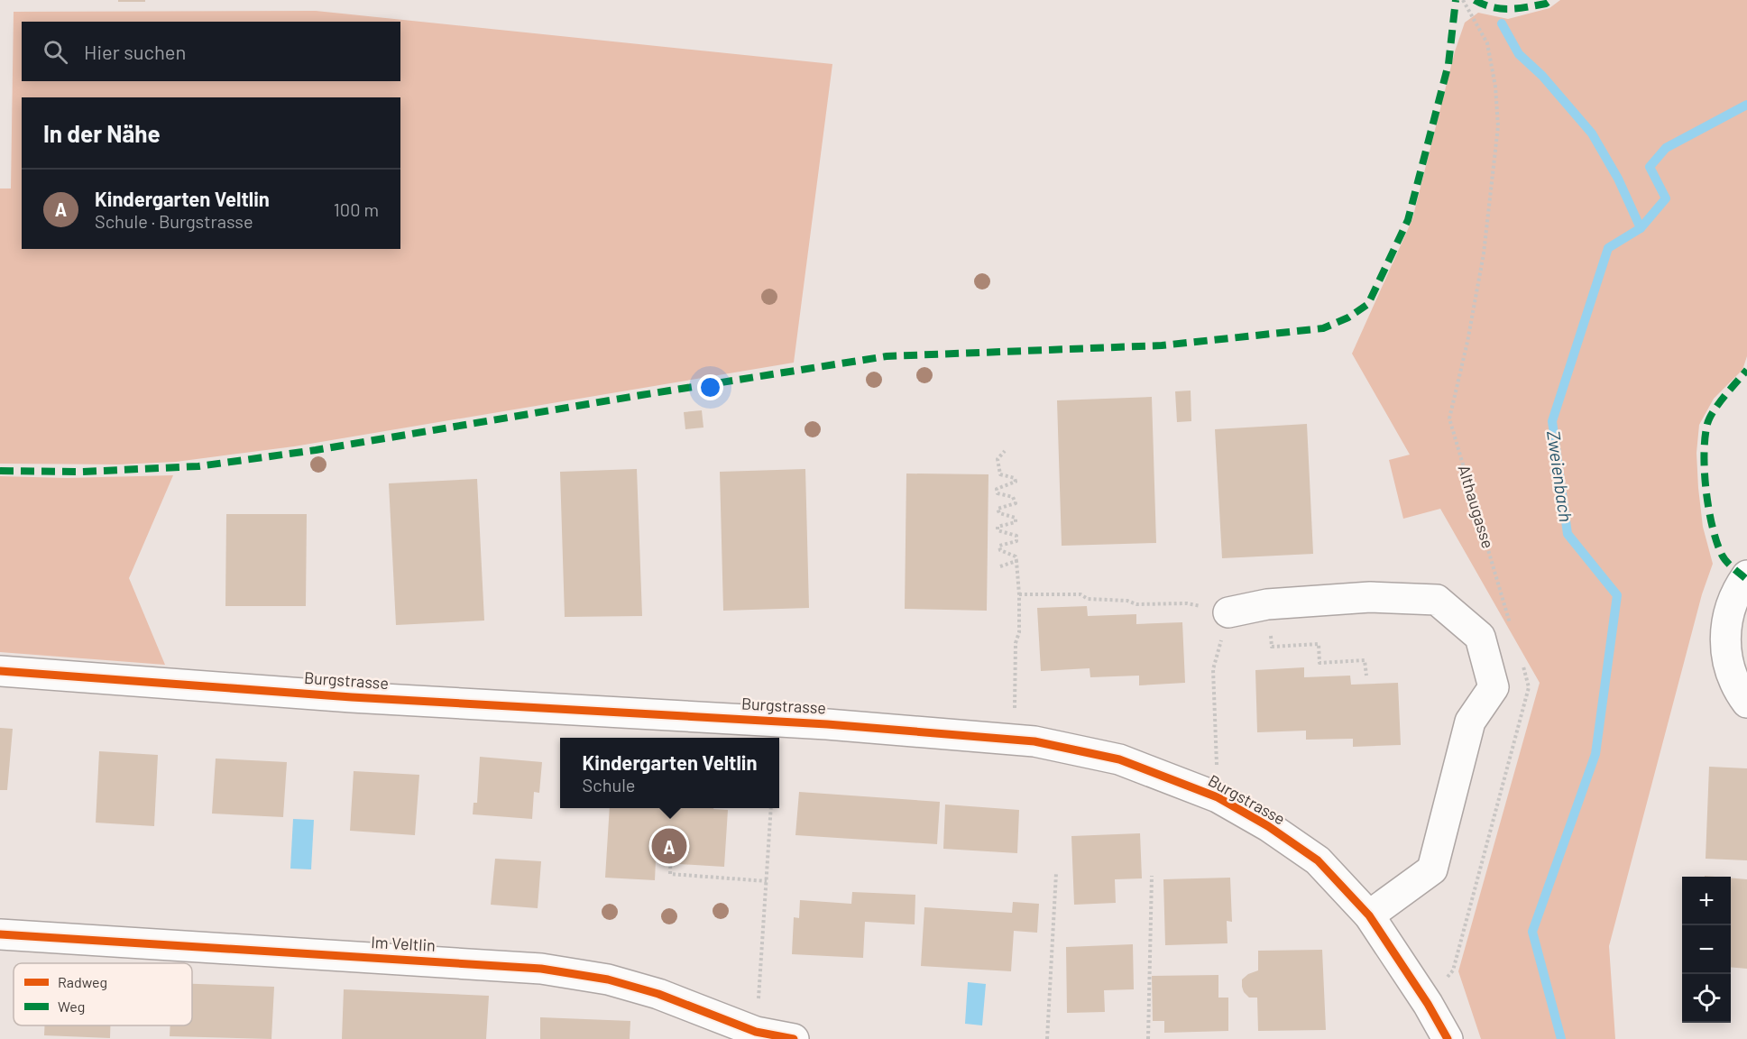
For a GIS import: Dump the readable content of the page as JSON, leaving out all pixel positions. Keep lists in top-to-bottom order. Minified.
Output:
{"streets":{"street":["Burgstrasse","Im Veltlin"],"path":["Althaugasse"]},"water":["Zweienbach"],"legend":["Radweg","Weg"],"page":{"search":"Hier suchen","heading":"In der Nähe","list":[{"mark":"A","name":"Kindergarten Veltlin","note":"Schule · Burgstrasse","value":"100 m"}],"popup":["Kindergarten Veltlin","Schule"],"pins":"A","map_buttons":["+","−"]}}
